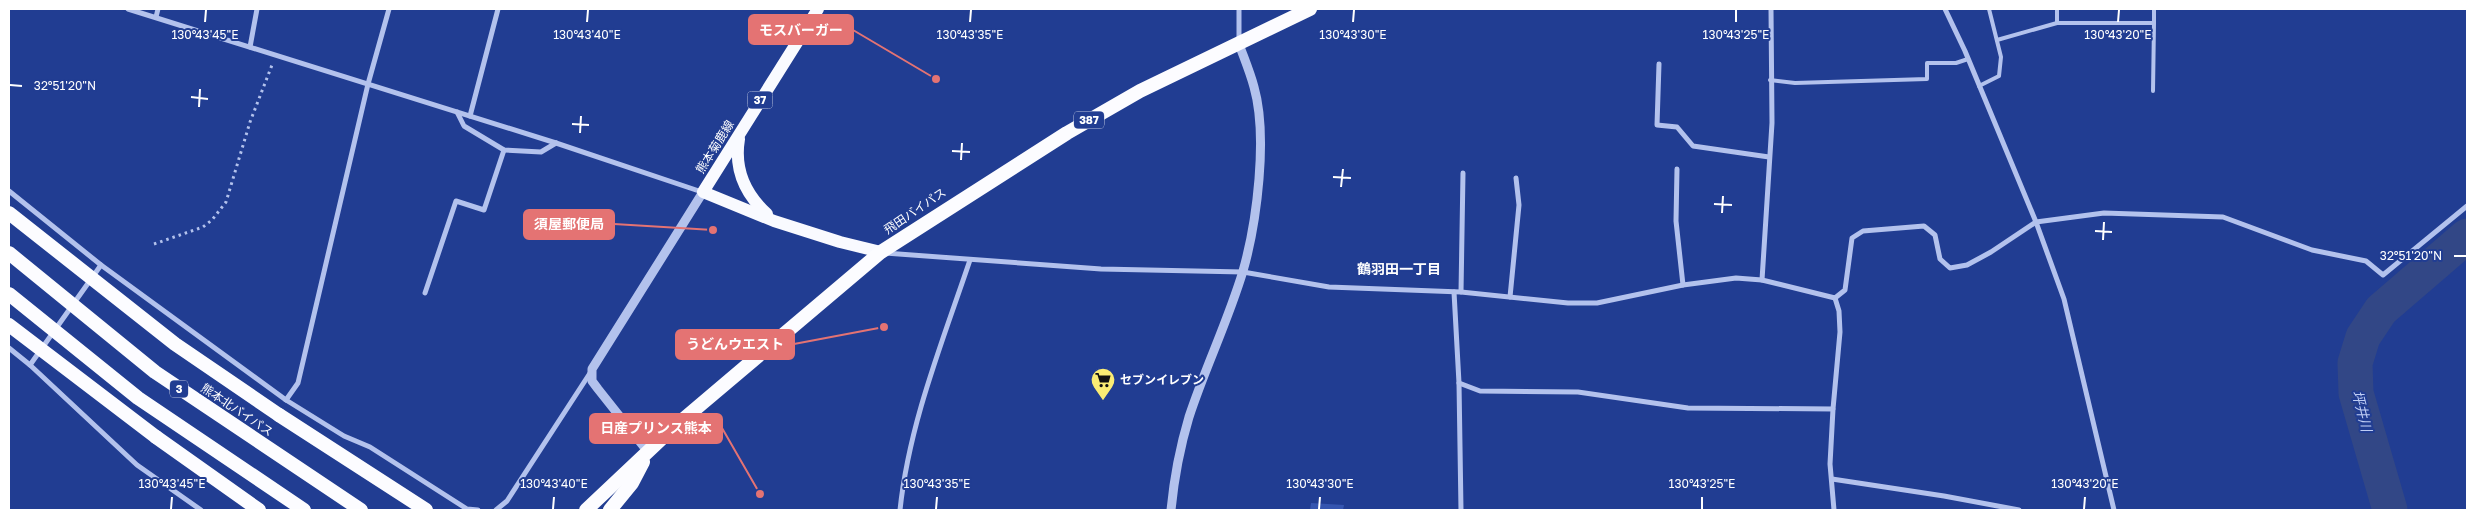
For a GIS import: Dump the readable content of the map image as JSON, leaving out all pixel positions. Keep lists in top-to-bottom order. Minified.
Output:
{"streets":{"highway":["387","飛田バイパス","3","熊本北バイパス"],"main road":["37","熊本菊鹿線"]},"crossings":[["37","熊本菊鹿線"],["熊本菊鹿線","飛田バイパス"]],"districts":["鶴羽田一丁目"],"water":["坪井川"],"places":{"other":["モスバーガー","須屋郵便局","うどんウエスト","日産プリンス熊本"],"supermarket":["セブンイレブン"]},"coordinates":["130°43'45\"E","130°43'40\"E","130°43'35\"E","130°43'30\"E","130°43'25\"E","130°43'20\"E","32°51'20\"N"]}
